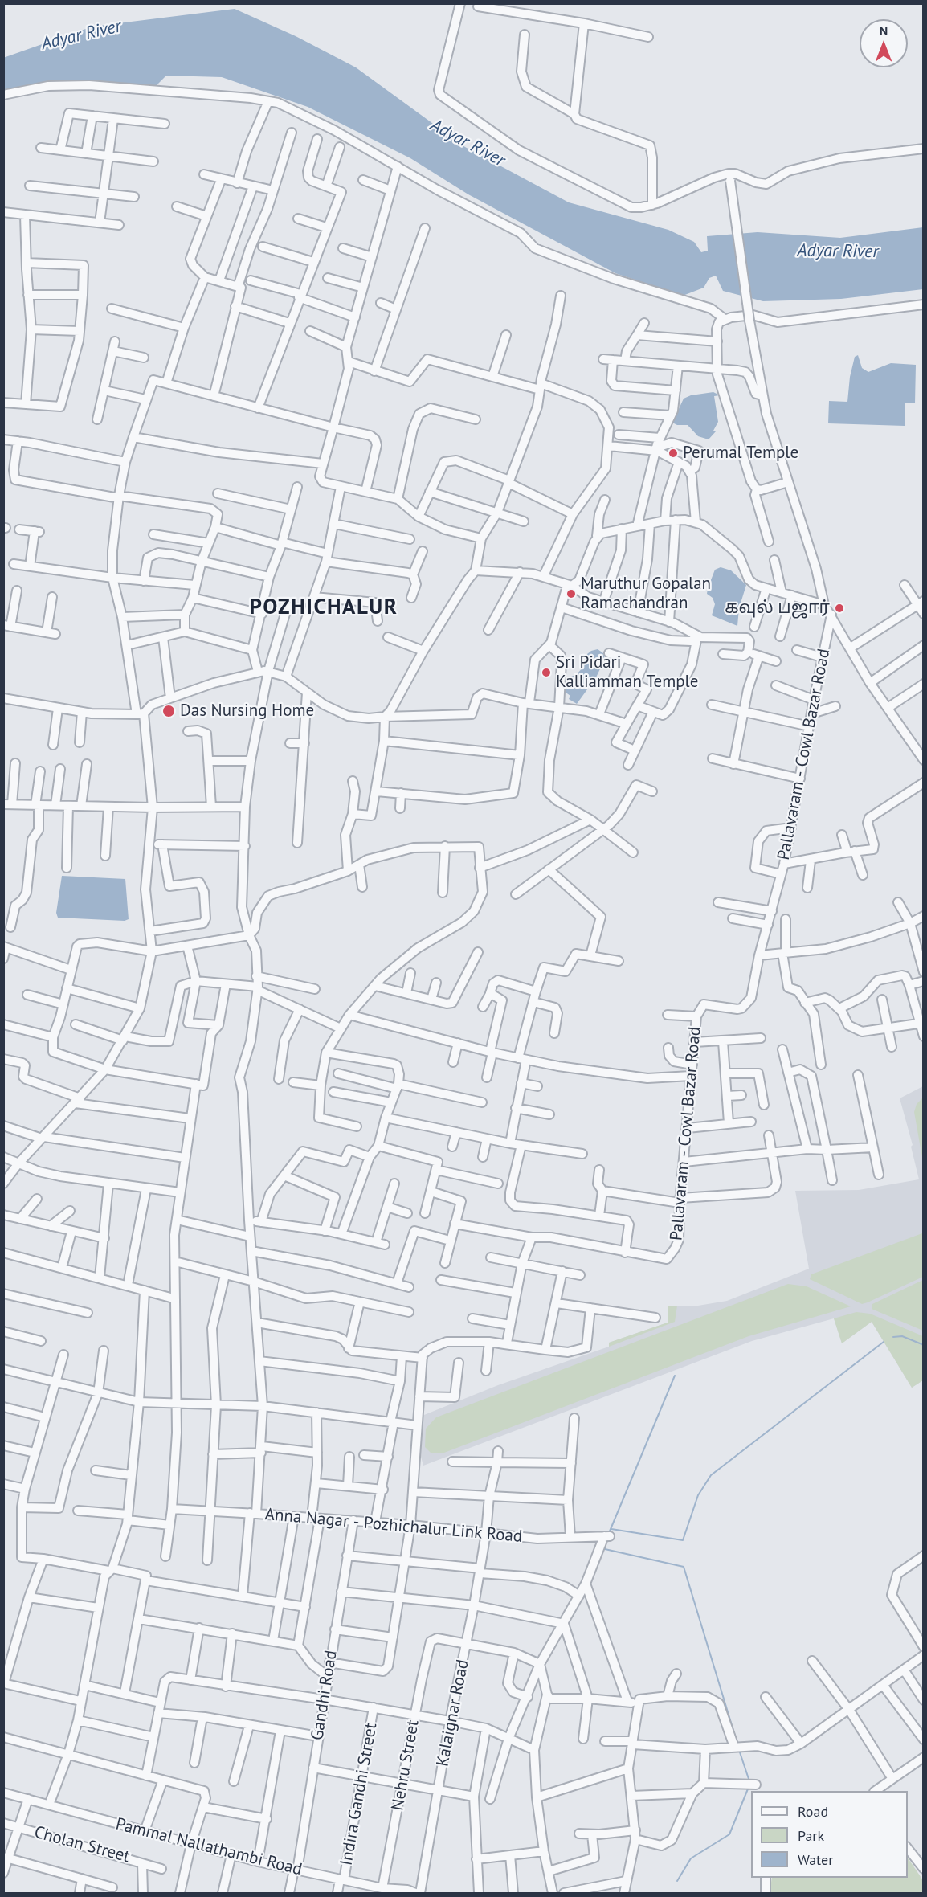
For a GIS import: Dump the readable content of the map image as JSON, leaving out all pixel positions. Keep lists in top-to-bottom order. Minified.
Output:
{"streets":{"street":["Pallavaram - Cowl Bazar Road","Anna Nagar - Pozhichalur Link Road","Gandhi Road","Kalaignar Road","Nehru Street","Indira Gandhi Street","Cholan Street","Pammal Nallathambi Road"]},"crossings":[["Anna Nagar - Pozhichalur Link Road","Gandhi Road"],["Anna Nagar - Pozhichalur Link Road","Kalaignar Road"],["Gandhi Road","Pammal Nallathambi Road"],["Kalaignar Road","Nehru Street"],["Nehru Street","Pammal Nallathambi Road"],["Indira Gandhi Street","Pammal Nallathambi Road"]],"districts":["POZHICHALUR"],"water":["Adyar River"],"places":["Perumal Temple","Maruthur Gopalan Ramachandran","கவுல் பஜார்","Sri Pidari Kalliamman Temple","Das Nursing Home"],"legend":["Road","Park","Water"],"north":"top"}
